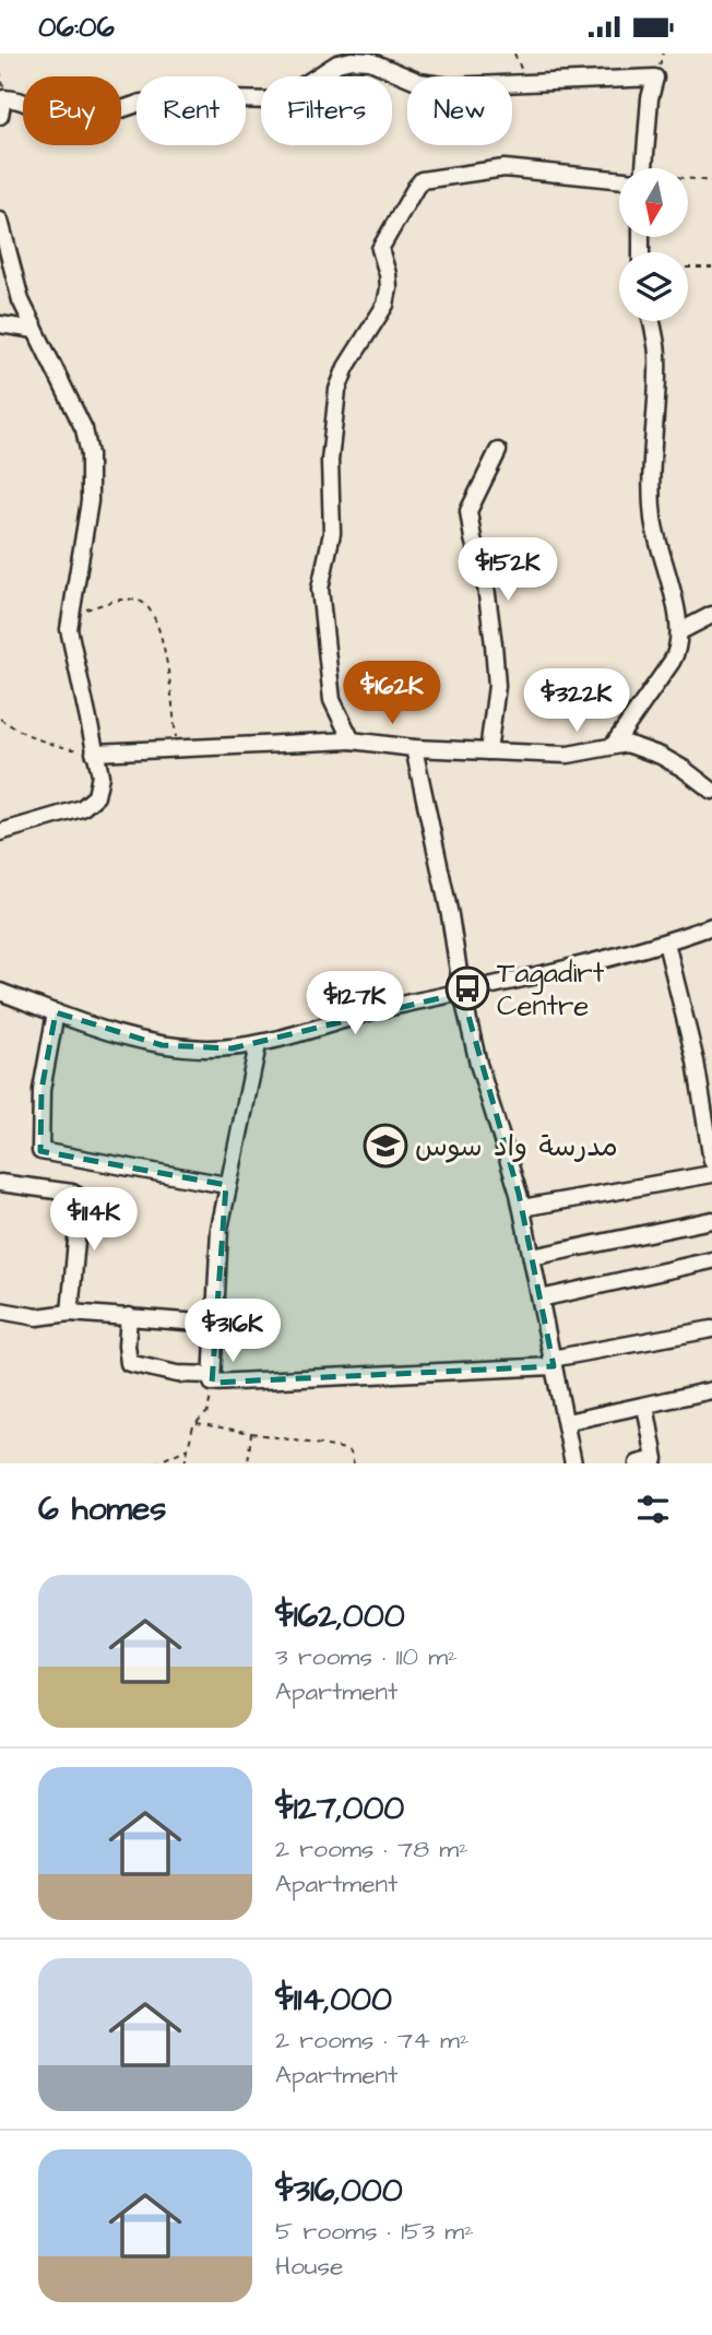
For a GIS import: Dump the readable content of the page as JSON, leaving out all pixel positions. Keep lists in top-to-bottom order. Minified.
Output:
{"places":{"bus stop":["Tagadirt Centre"],"school or university":["مدرسة واد سوس"]},"north":"bottom","page":{"status":"06:06","chip":["Buy","Rent","Filters","New"],"price":["$152K","$162K","$322K","$127K","$114K","$316K"],"heading":"6 homes","list":[{"name":"$162,000","note":"3 rooms · 110 m² · Apartment"},{"name":"$127,000","note":"2 rooms · 78 m² · Apartment"},{"name":"$114,000","note":"2 rooms · 74 m² · Apartment"},{"name":"$316,000","note":"5 rooms · 153 m² · House"}]}}
